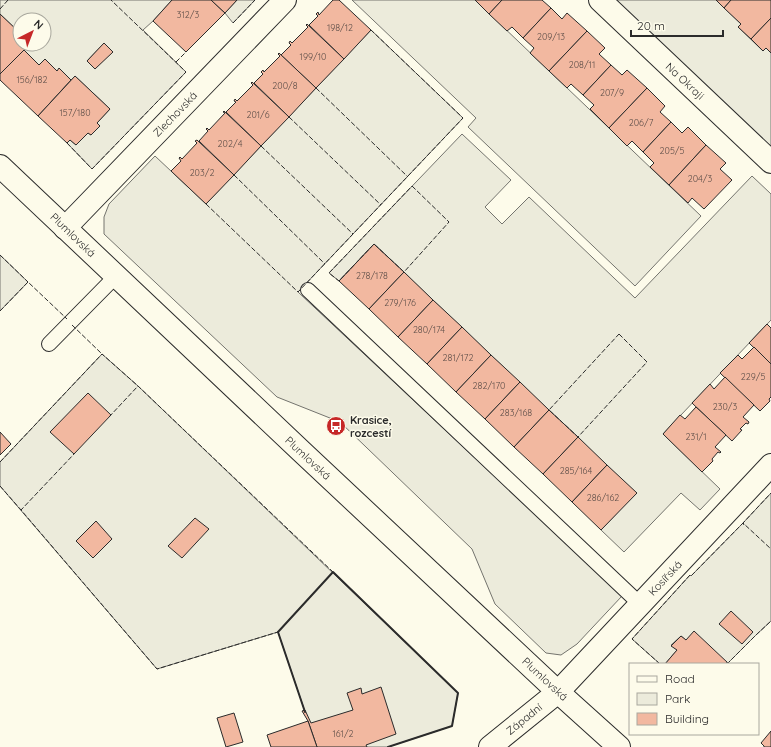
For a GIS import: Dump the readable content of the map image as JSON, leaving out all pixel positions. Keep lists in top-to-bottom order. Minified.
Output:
{"streets":{"street":["Na Okraji","Zlechovská","Plumlovská","Kosířská","Západní"]},"crossings":[["Zlechovská","Plumlovská"],["Plumlovská","Kosířská"],["Plumlovská","Západní"],["Kosířská","Západní"]],"places":{"bus stop":["Krasice, rozcestí"]},"house_numbers":["312/3","198/12","209/13","199/10","208/11","156/182","200/8","207/9","157/180","201/6","206/7","202/4","205/5","203/2","204/3","278/178","279/176","280/174","281/172","229/5","282/170","230/3","283/168","231/1","285/164","286/162","161/2"],"legend":["Road","Park","Building"],"scale_bar":"20 m","north":"top right"}
